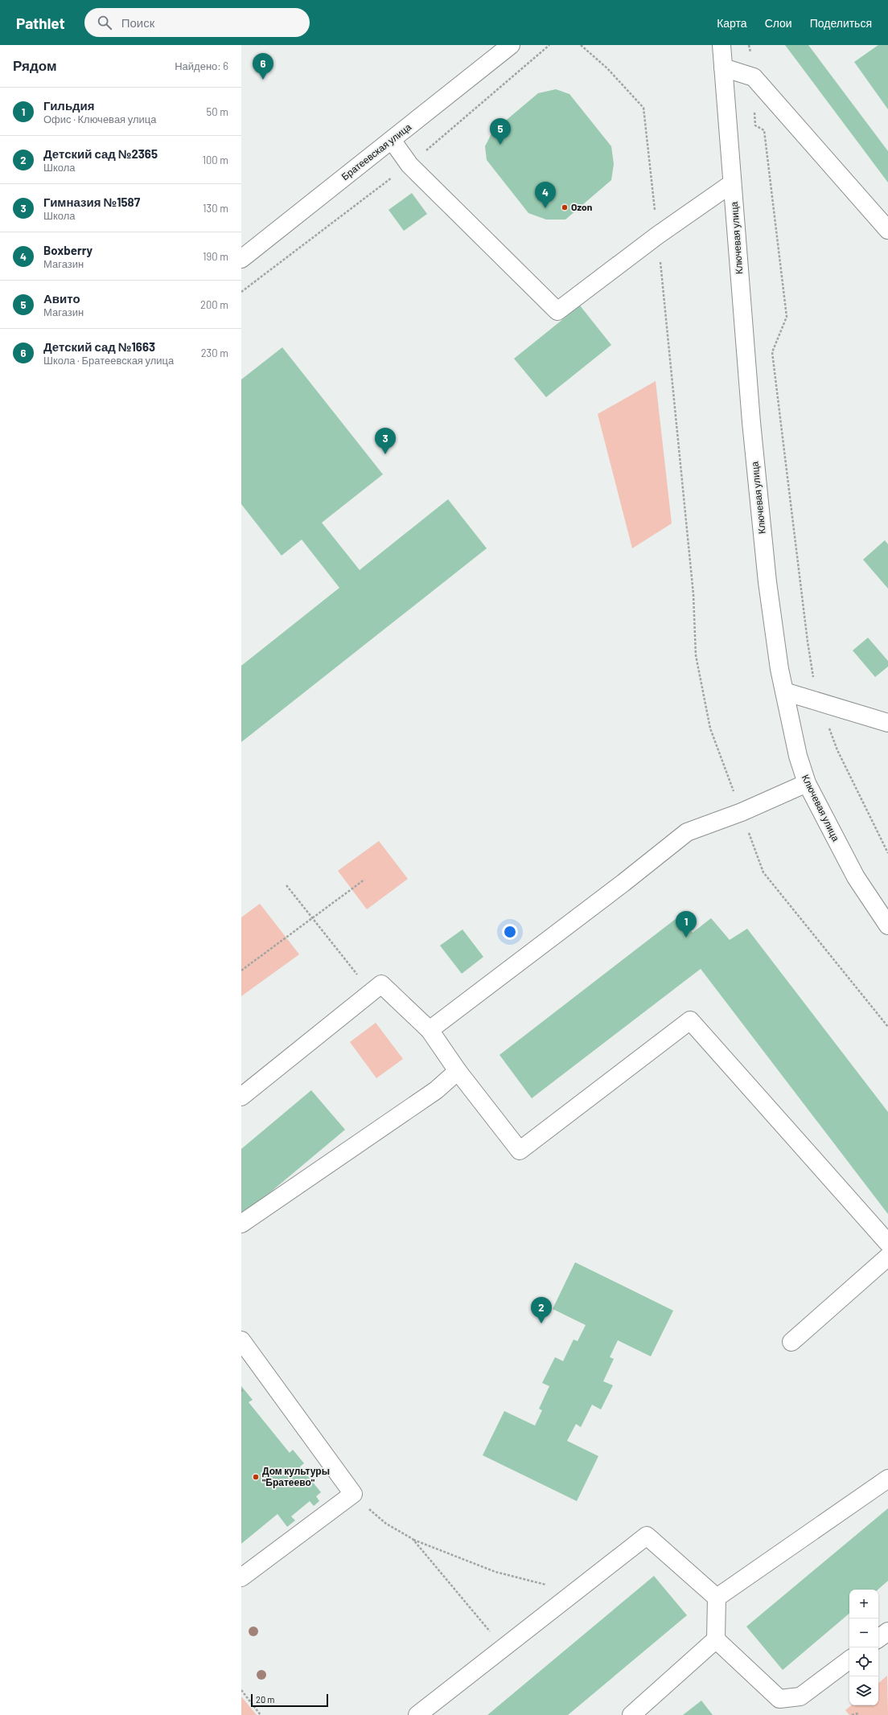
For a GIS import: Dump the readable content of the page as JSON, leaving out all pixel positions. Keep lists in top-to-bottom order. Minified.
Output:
{"streets":{"street":["Братеевская улица","Ключевая улица"]},"places":["Ozon","Дом культуры \"Братеево\""],"scale_bar":"20 m","page":{"header":"Pathlet","search":"Поиск","nav":["Карта","Слои","Поделиться"],"heading":["Рядом","Найдено: 6"],"pins":["6","5","4","3","1","2"],"list":[{"mark":"1","name":"Гильдия","note":"Офис · Ключевая улица","value":"50 m"},{"mark":"2","name":"Детский сад №2365","note":"Школа","value":"100 m"},{"mark":"3","name":"Гимназия №1587","note":"Школа","value":"130 m"},{"mark":"4","name":"Boxberry","note":"Магазин","value":"190 m"},{"mark":"5","name":"Авито","note":"Магазин","value":"200 m"},{"mark":"6","name":"Детский сад №1663","note":"Школа · Братеевская улица","value":"230 m"}],"map_buttons":["+","−"],"scale":"20 m"}}
